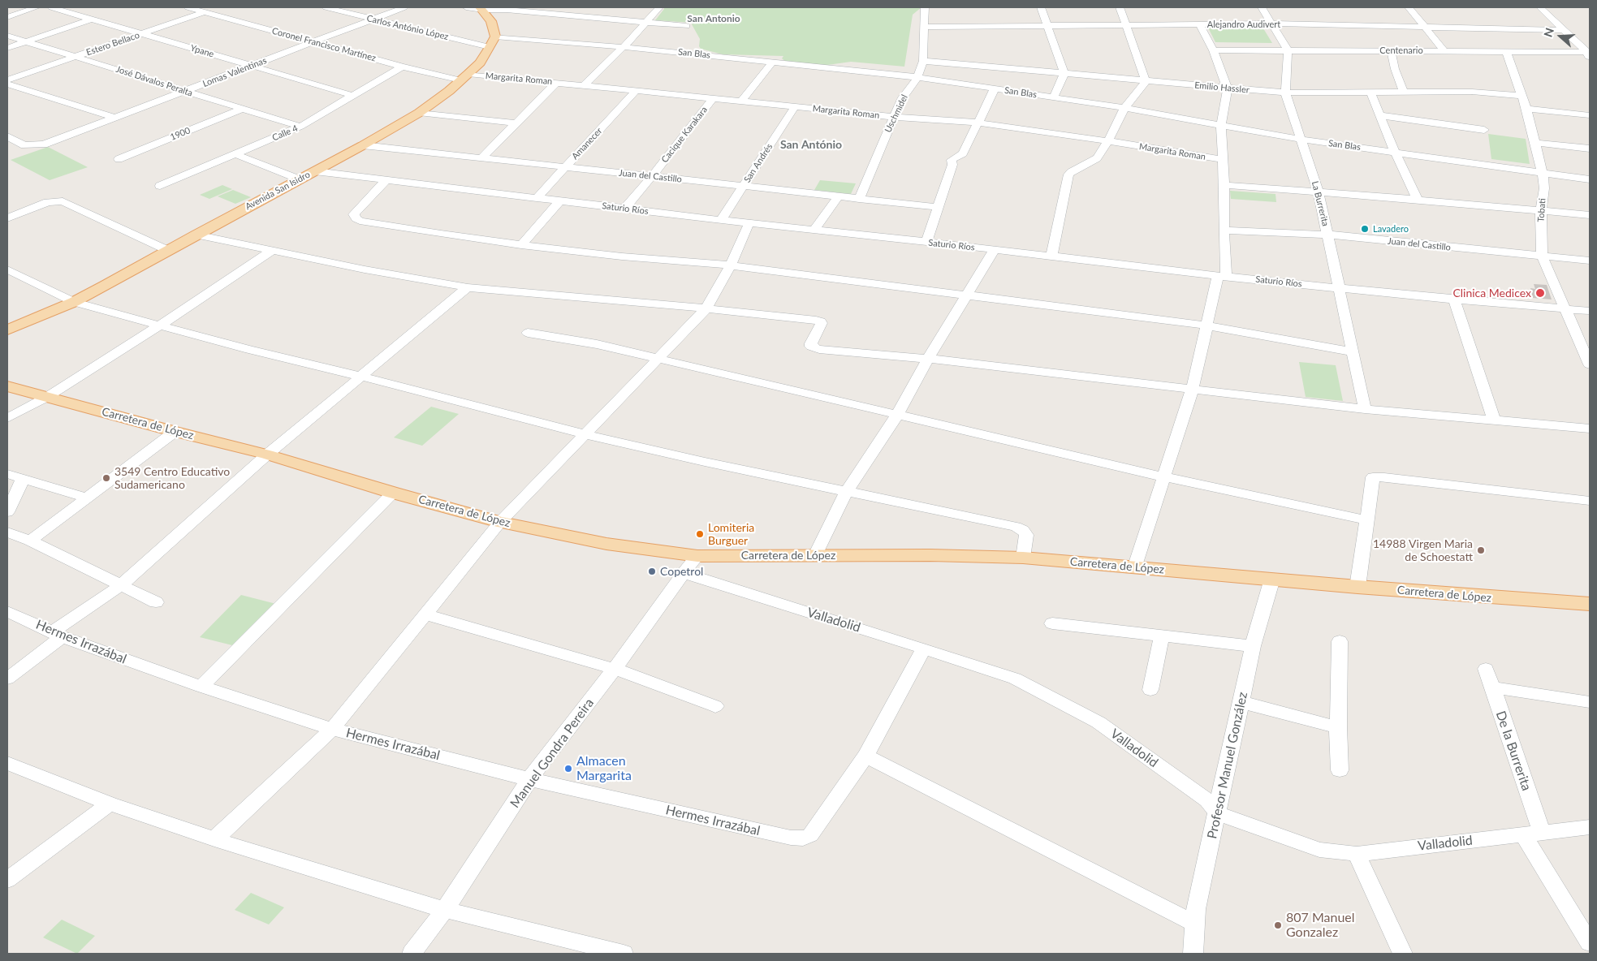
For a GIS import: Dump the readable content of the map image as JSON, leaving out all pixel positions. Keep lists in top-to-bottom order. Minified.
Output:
{"streets":{"main road":["Avenida San Isidro","Carretera de López"],"street":["Alejandro Audivert","Carlos António López","Estero Bellaco","Coronel Francisco Martínez","Centenario","Ypane","San Blas","Lomas Valentinas","Margarita Roman","José Dávalos Peralta","Emilio Hassler","Uschmidel","Calle 4","1900","Cacique Karakara","Amanecer","San Andrés","Juan del Castillo","La Burrerita","Saturio Ríos","Tobati","Valladolid","Hermes Irrazábal","De la Burrerita","Manuel Gondra Pereira","Profesor Manuel González"]},"crossings":[["Alejandro Audivert","Uschmidel"],["Carlos António López","San Blas"],["Carlos António López","Lomas Valentinas"],["Carlos António López","Avenida San Isidro"],["Estero Bellaco","Coronel Francisco Martínez"],["Estero Bellaco","Ypane"],["Estero Bellaco","José Dávalos Peralta"],["Coronel Francisco Martínez","Lomas Valentinas"],["Coronel Francisco Martínez","Margarita Roman"],["Coronel Francisco Martínez","Calle 4"],["Coronel Francisco Martínez","Avenida San Isidro"],["Centenario","La Burrerita"],["Centenario","Tobati"],["Ypane","Lomas Valentinas"],["Ypane","Calle 4"],["San Blas","Uschmidel"],["San Blas","Avenida San Isidro"],["San Blas","La Burrerita"],["San Blas","Tobati"],["Lomas Valentinas","José Dávalos Peralta"],["Margarita Roman","Uschmidel"],["Margarita Roman","Cacique Karakara"],["Margarita Roman","Amanecer"],["Margarita Roman","San Andrés"],["Margarita Roman","Avenida San Isidro"],["José Dávalos Peralta","Calle 4"],["José Dávalos Peralta","1900"],["Emilio Hassler","Uschmidel"],["Emilio Hassler","La Burrerita"],["Emilio Hassler","Tobati"],["Uschmidel","Juan del Castillo"],["Cacique Karakara","Juan del Castillo"],["Cacique Karakara","Saturio Ríos"],["Amanecer","Juan del Castillo"],["Amanecer","Saturio Ríos"],["San Andrés","Juan del Castillo"],["San Andrés","Saturio Ríos"],["Juan del Castillo","Avenida San Isidro"],["Juan del Castillo","La Burrerita"],["Juan del Castillo","Tobati"],["Avenida San Isidro","Saturio Ríos"],["La Burrerita","Saturio Ríos"],["Saturio Ríos","Tobati"],["Carretera de López","Manuel Gondra Pereira"],["Carretera de López","Profesor Manuel González"],["Valladolid","Hermes Irrazábal"],["Valladolid","De la Burrerita"],["Valladolid","Manuel Gondra Pereira"],["Valladolid","Profesor Manuel González"],["Hermes Irrazábal","Manuel Gondra Pereira"]],"districts":["San Antonio","San António"],"places":["Lavadero","Clinica Medicex","3549 Centro Educativo Sudamericano","Lomiteria Burguer","14988 Virgen Maria de Schoestatt","Copetrol","Almacen Margarita","807 Manuel Gonzalez"],"north":"left"}
